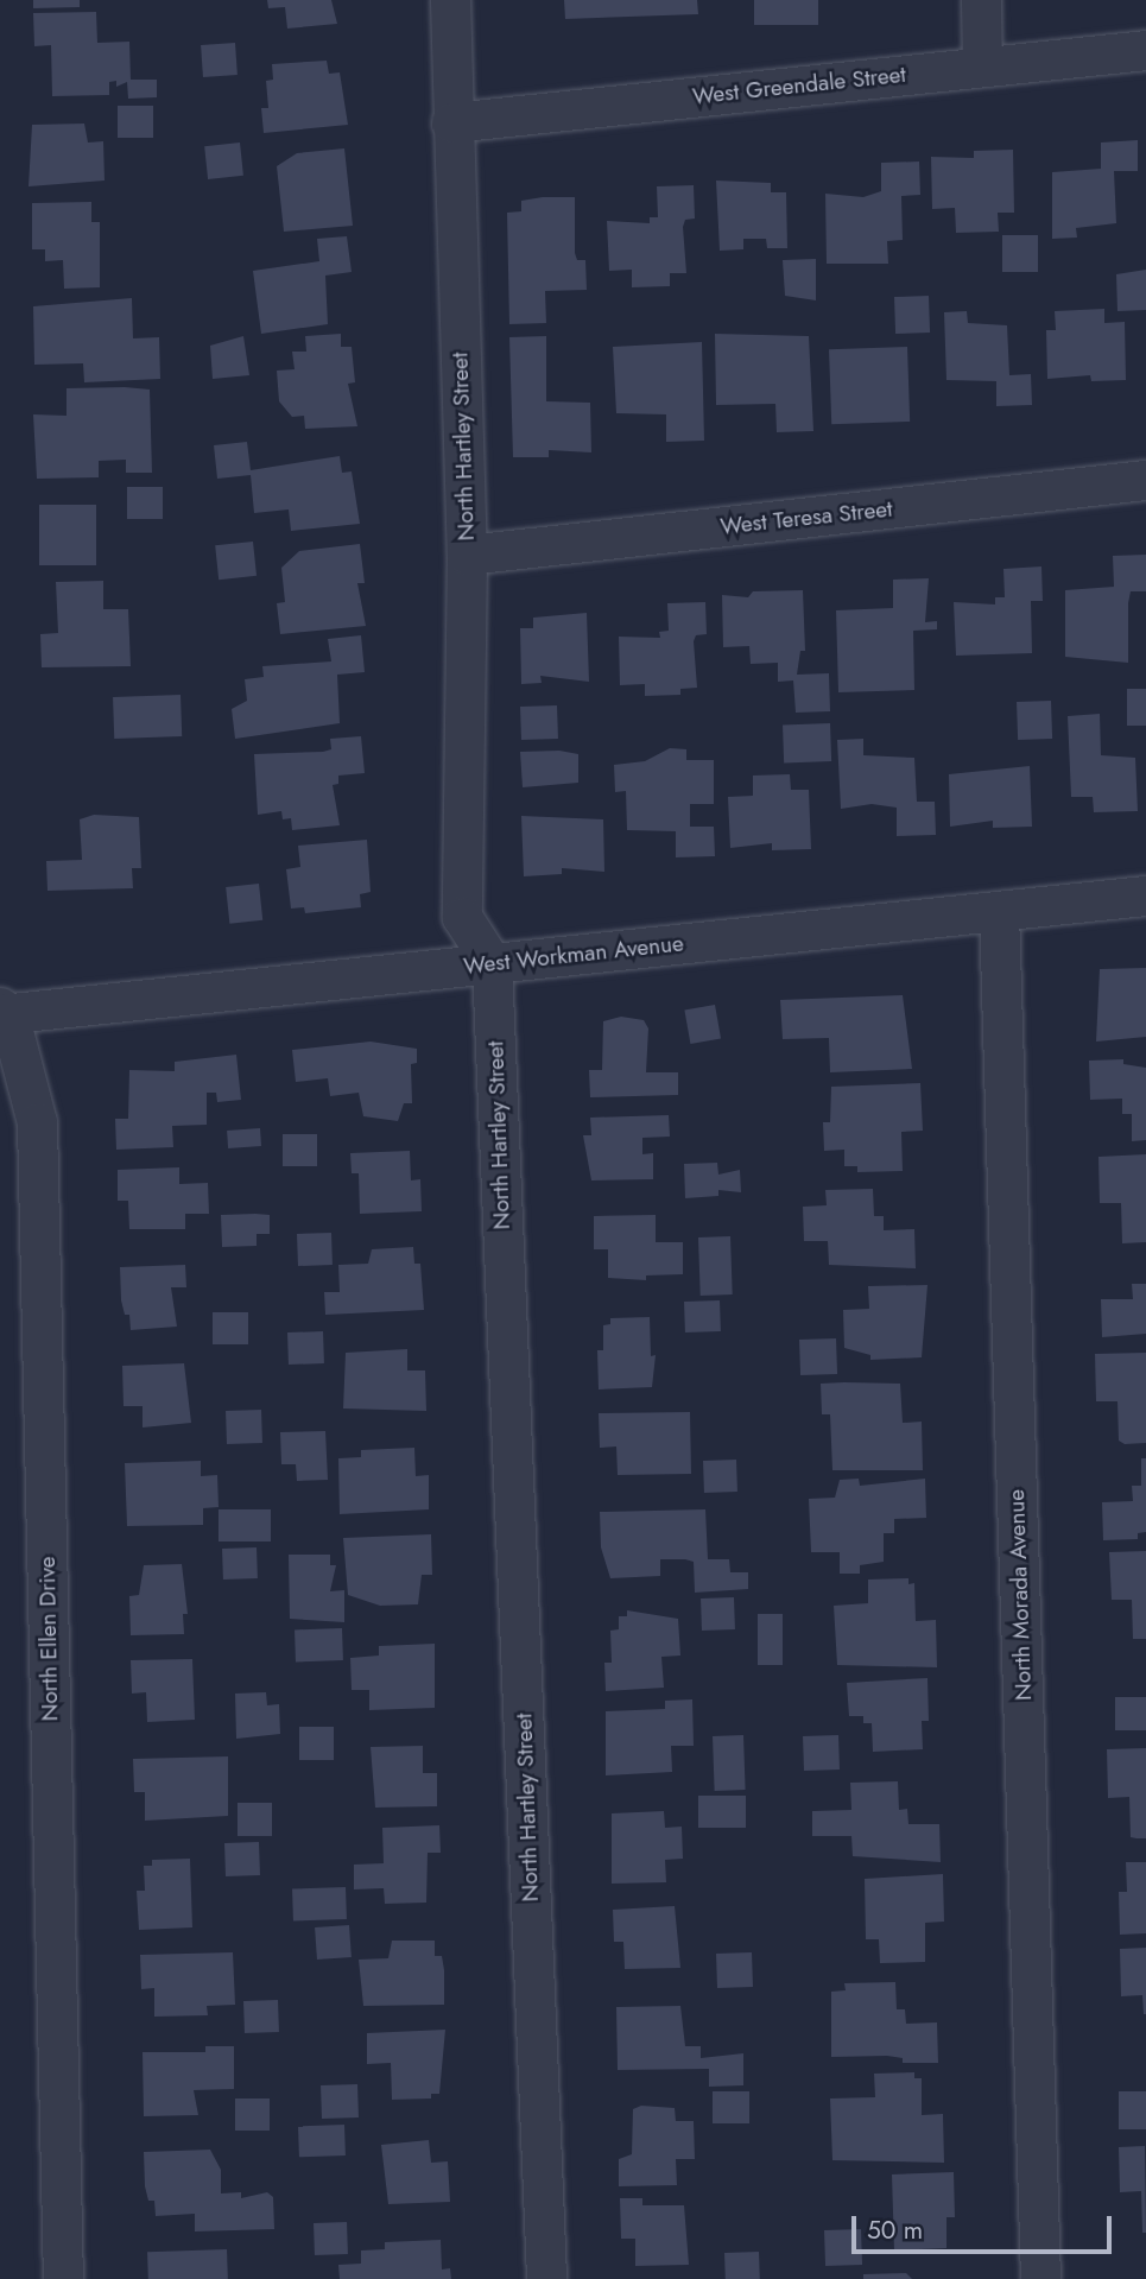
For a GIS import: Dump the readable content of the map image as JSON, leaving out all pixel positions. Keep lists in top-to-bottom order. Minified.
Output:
{"streets":{"street":["West Greendale Street","North Hartley Street","West Teresa Street","West Workman Avenue","North Morada Avenue","North Ellen Drive"]},"crossings":[["West Greendale Street","North Hartley Street"],["North Hartley Street","West Teresa Street"],["North Hartley Street","West Workman Avenue"],["West Workman Avenue","North Morada Avenue"],["West Workman Avenue","North Ellen Drive"]],"scale_bar":"50 m"}
